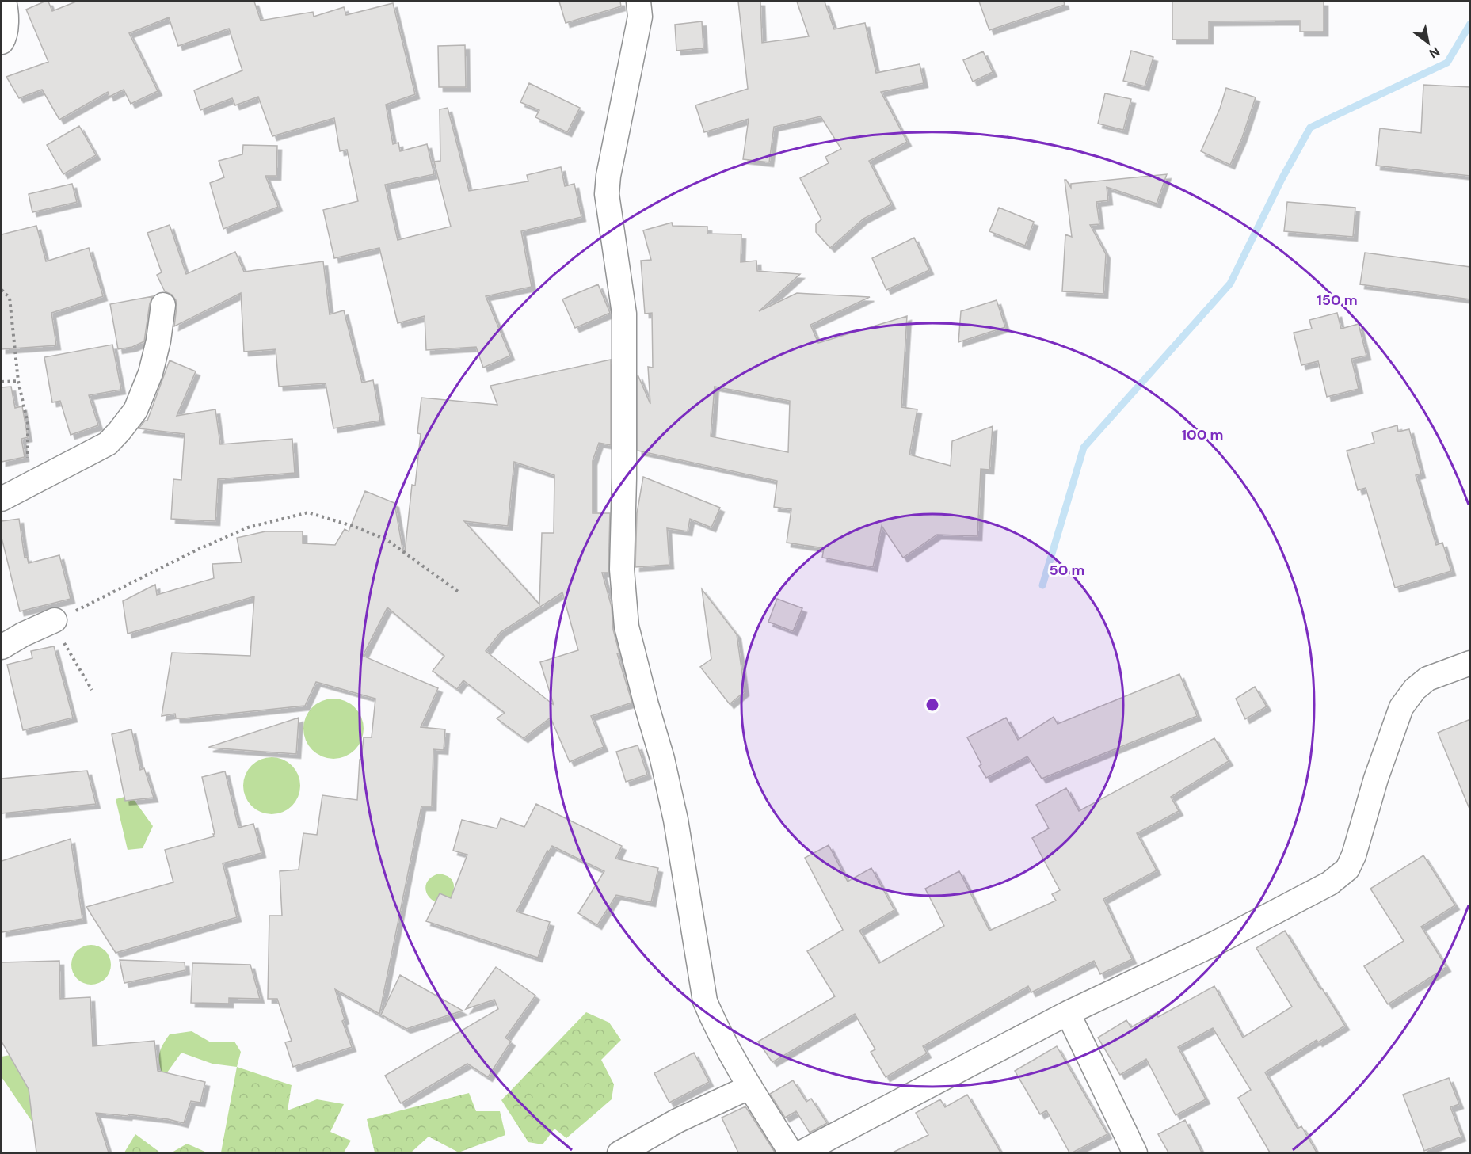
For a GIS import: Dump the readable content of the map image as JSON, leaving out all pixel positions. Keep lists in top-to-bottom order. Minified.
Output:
{"north":"bottom right","rings":["150 m","100 m","50 m"]}
